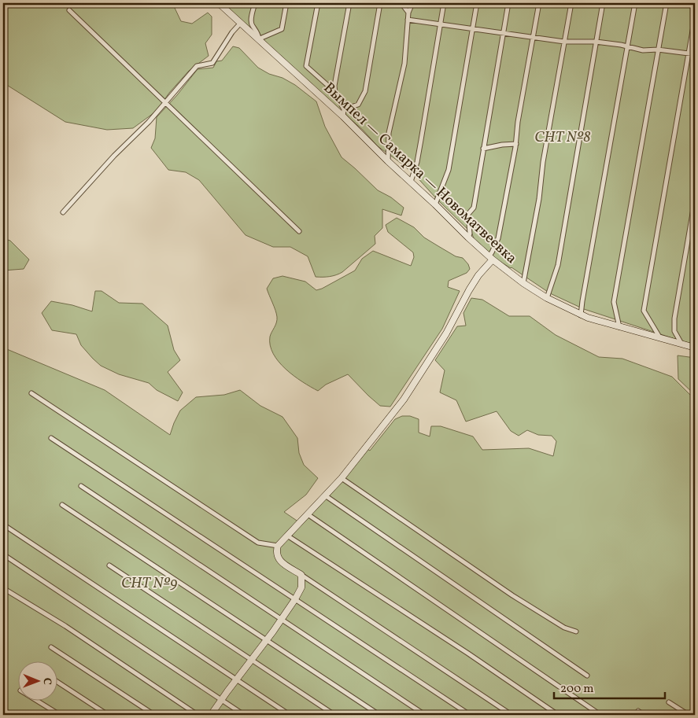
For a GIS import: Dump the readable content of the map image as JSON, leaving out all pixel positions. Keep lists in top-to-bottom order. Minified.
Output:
{"streets":{"main road":["Вымпел — Самарка — Новоматвеевка"]},"parks":["СНТ №8","СНТ №9"],"scale_bar":"200 m","north":"right"}
